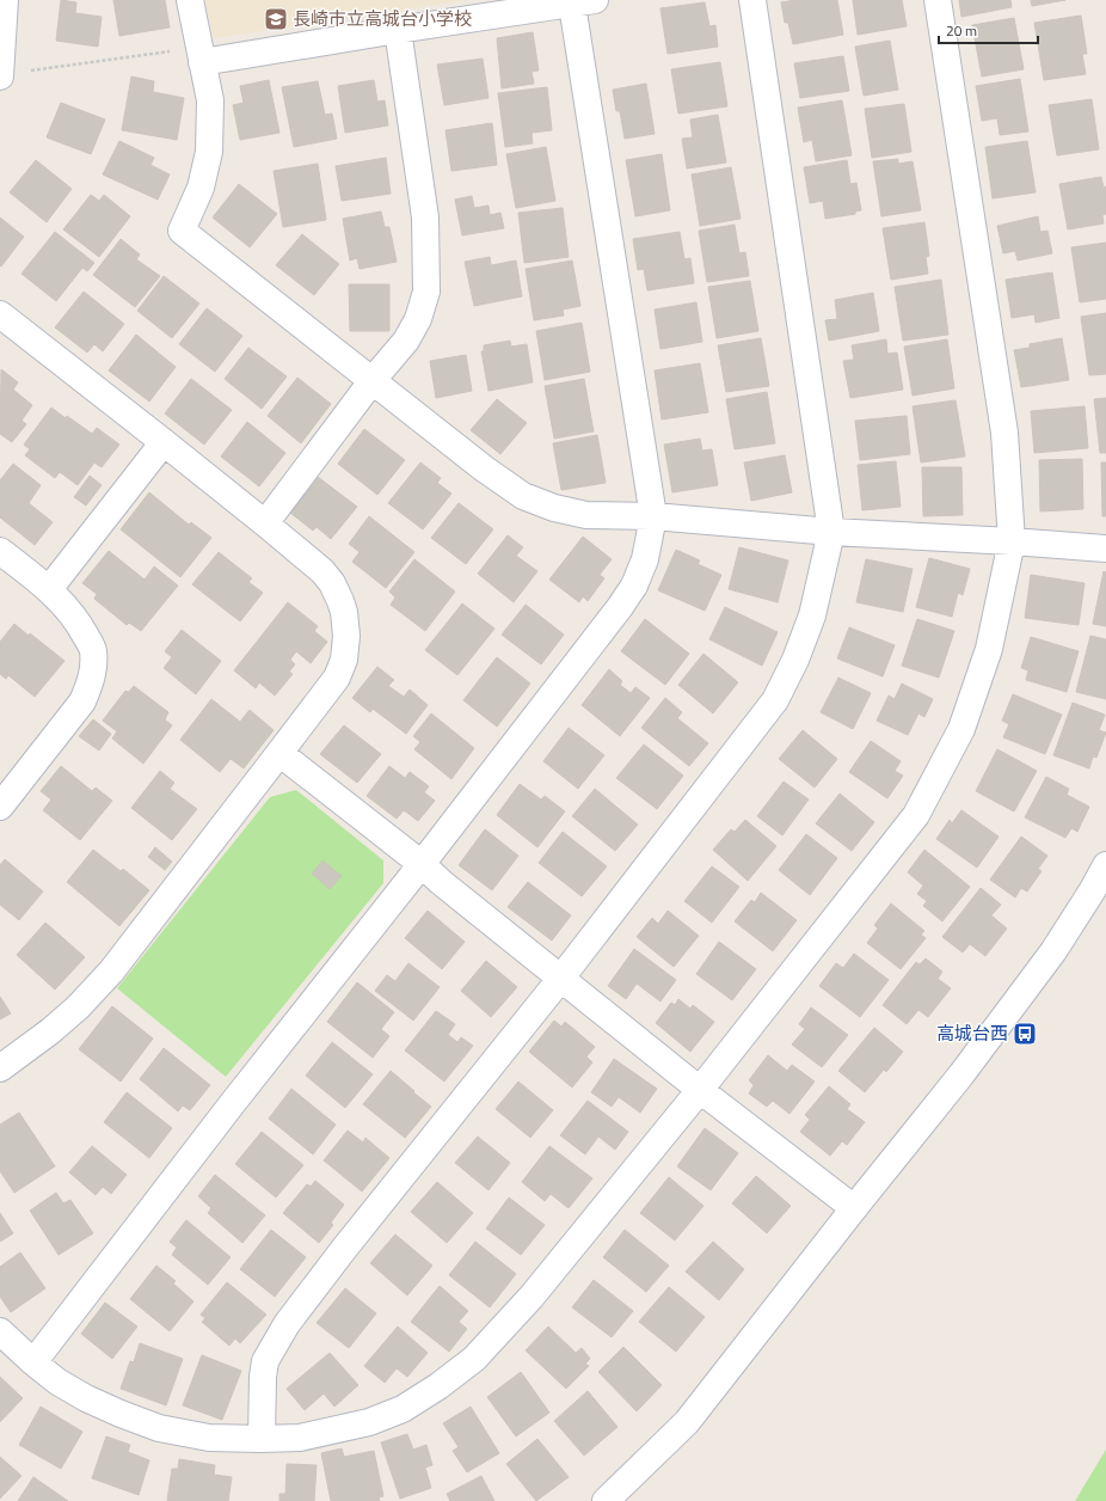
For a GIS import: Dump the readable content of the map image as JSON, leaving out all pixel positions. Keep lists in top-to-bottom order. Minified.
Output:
{"places":{"school or university":["長崎市立高城台小学校"],"bus stop":["高城台西"]},"scale_bar":"20 m"}
